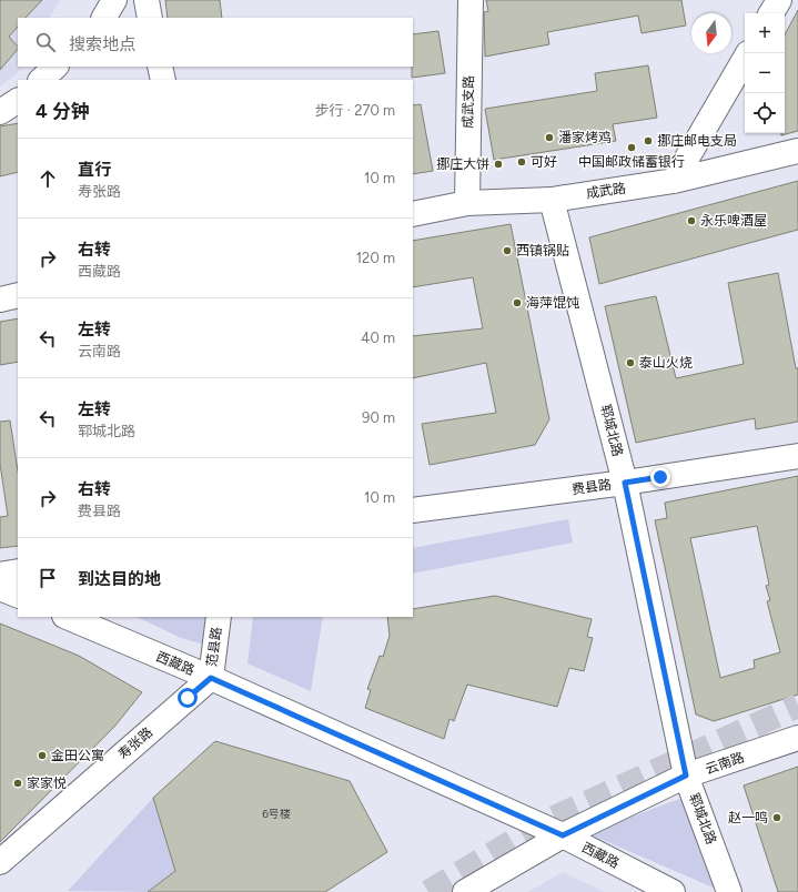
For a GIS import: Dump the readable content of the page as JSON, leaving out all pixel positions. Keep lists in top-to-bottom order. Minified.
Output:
{"streets":{"street":["成武支路","成武路","郓城北路","费县路","范县路","西藏路","寿张路","云南路"]},"crossings":[["成武支路","成武路"],["成武路","郓城北路"],["郓城北路","费县路"],["郓城北路","云南路"],["范县路","西藏路"],["范县路","寿张路"],["西藏路","寿张路"],["西藏路","云南路"]],"places":["潘家烤鸡","挪庄邮电支局","中国邮政储蓄银行","可好","挪庄大饼","永乐啤酒屋","西镇锅贴","海萍馄饨","泰山火烧","金田公寓","家家悦","赵一鸣"],"house_numbers":["6号楼"],"north":"bottom","page":{"map_buttons":["+","−"],"search":"搜索地点","heading":["4 分钟","步行 · 270 m"],"list":[["直行","寿张路","10 m"],["右转","西藏路","120 m"],["左转","云南路","40 m"],["左转","郓城北路","90 m"],["右转","费县路","10 m"],"到达目的地"]}}
